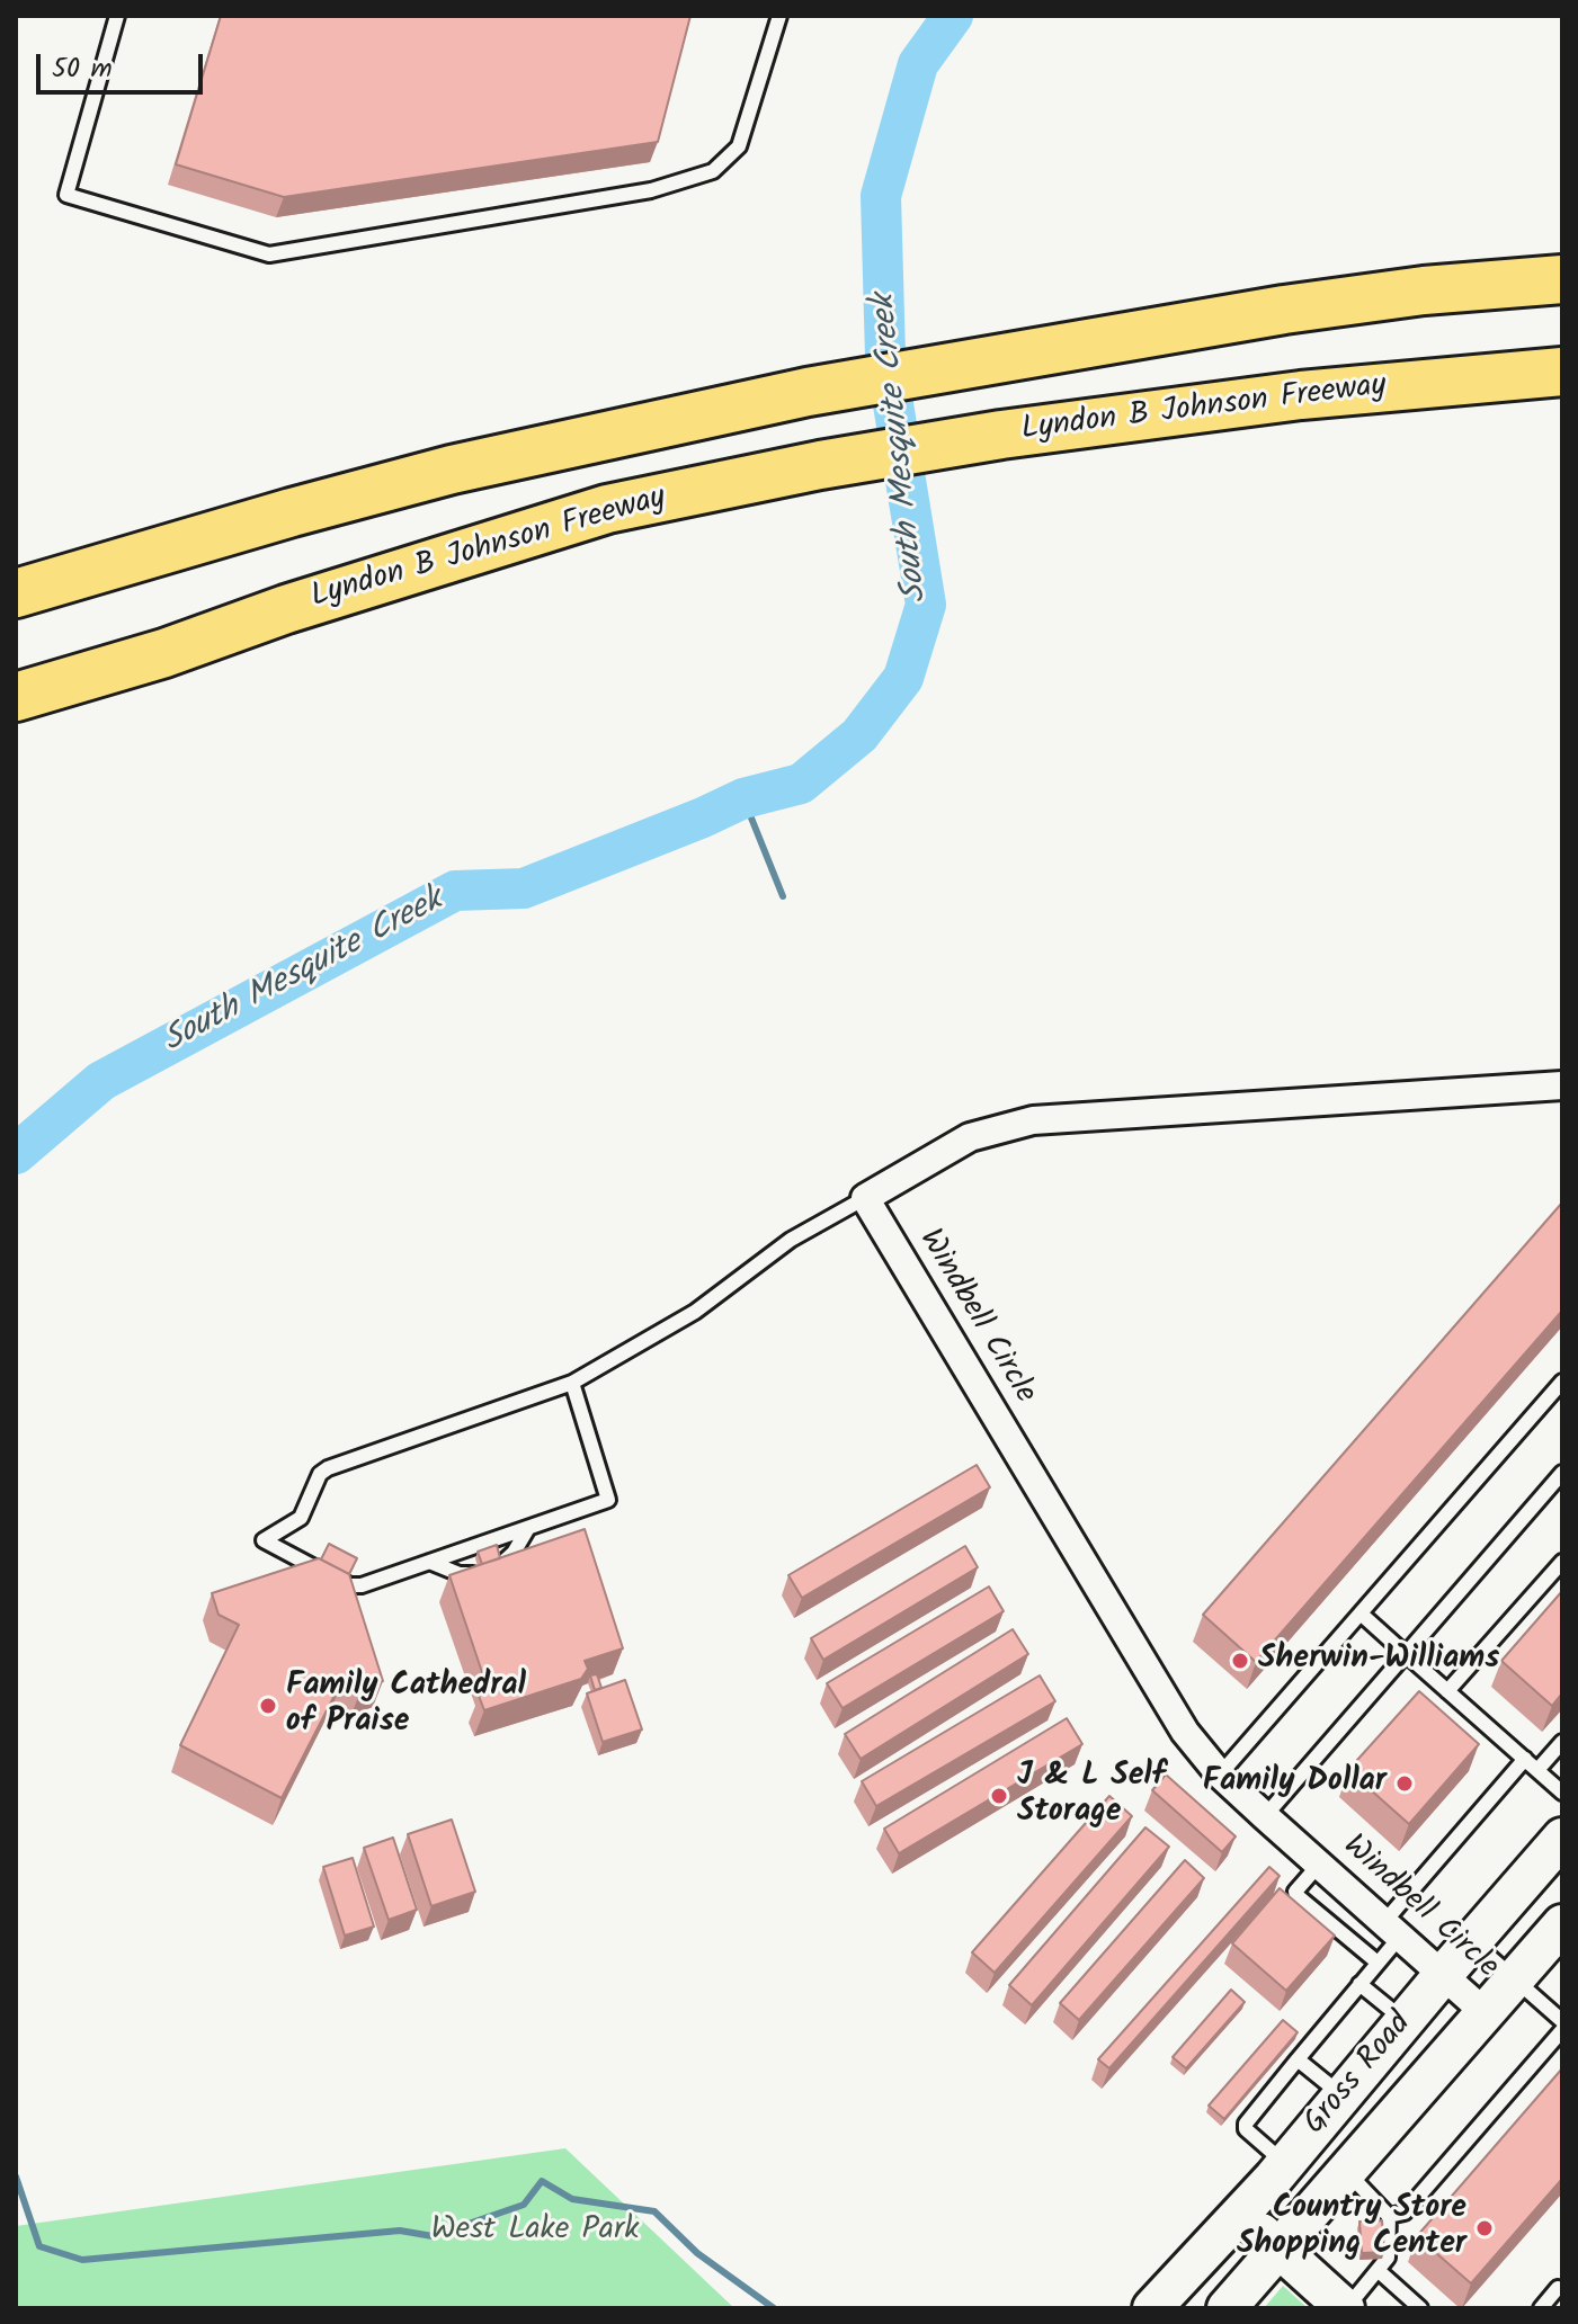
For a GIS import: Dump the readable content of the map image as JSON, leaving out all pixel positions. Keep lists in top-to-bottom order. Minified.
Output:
{"streets":{"highway":["Lyndon B Johnson Freeway"],"main road":["Gross Road"],"street":["Windbell Circle"]},"crossings":[["Windbell Circle","Gross Road"]],"water":["South Mesquite Creek"],"parks":["West Lake Park"],"places":["Sherwin-Williams","Family Cathedral of Praise","Family Dollar","J & L Self Storage","Country Store Shopping Center"],"scale_bar":"50 m"}
